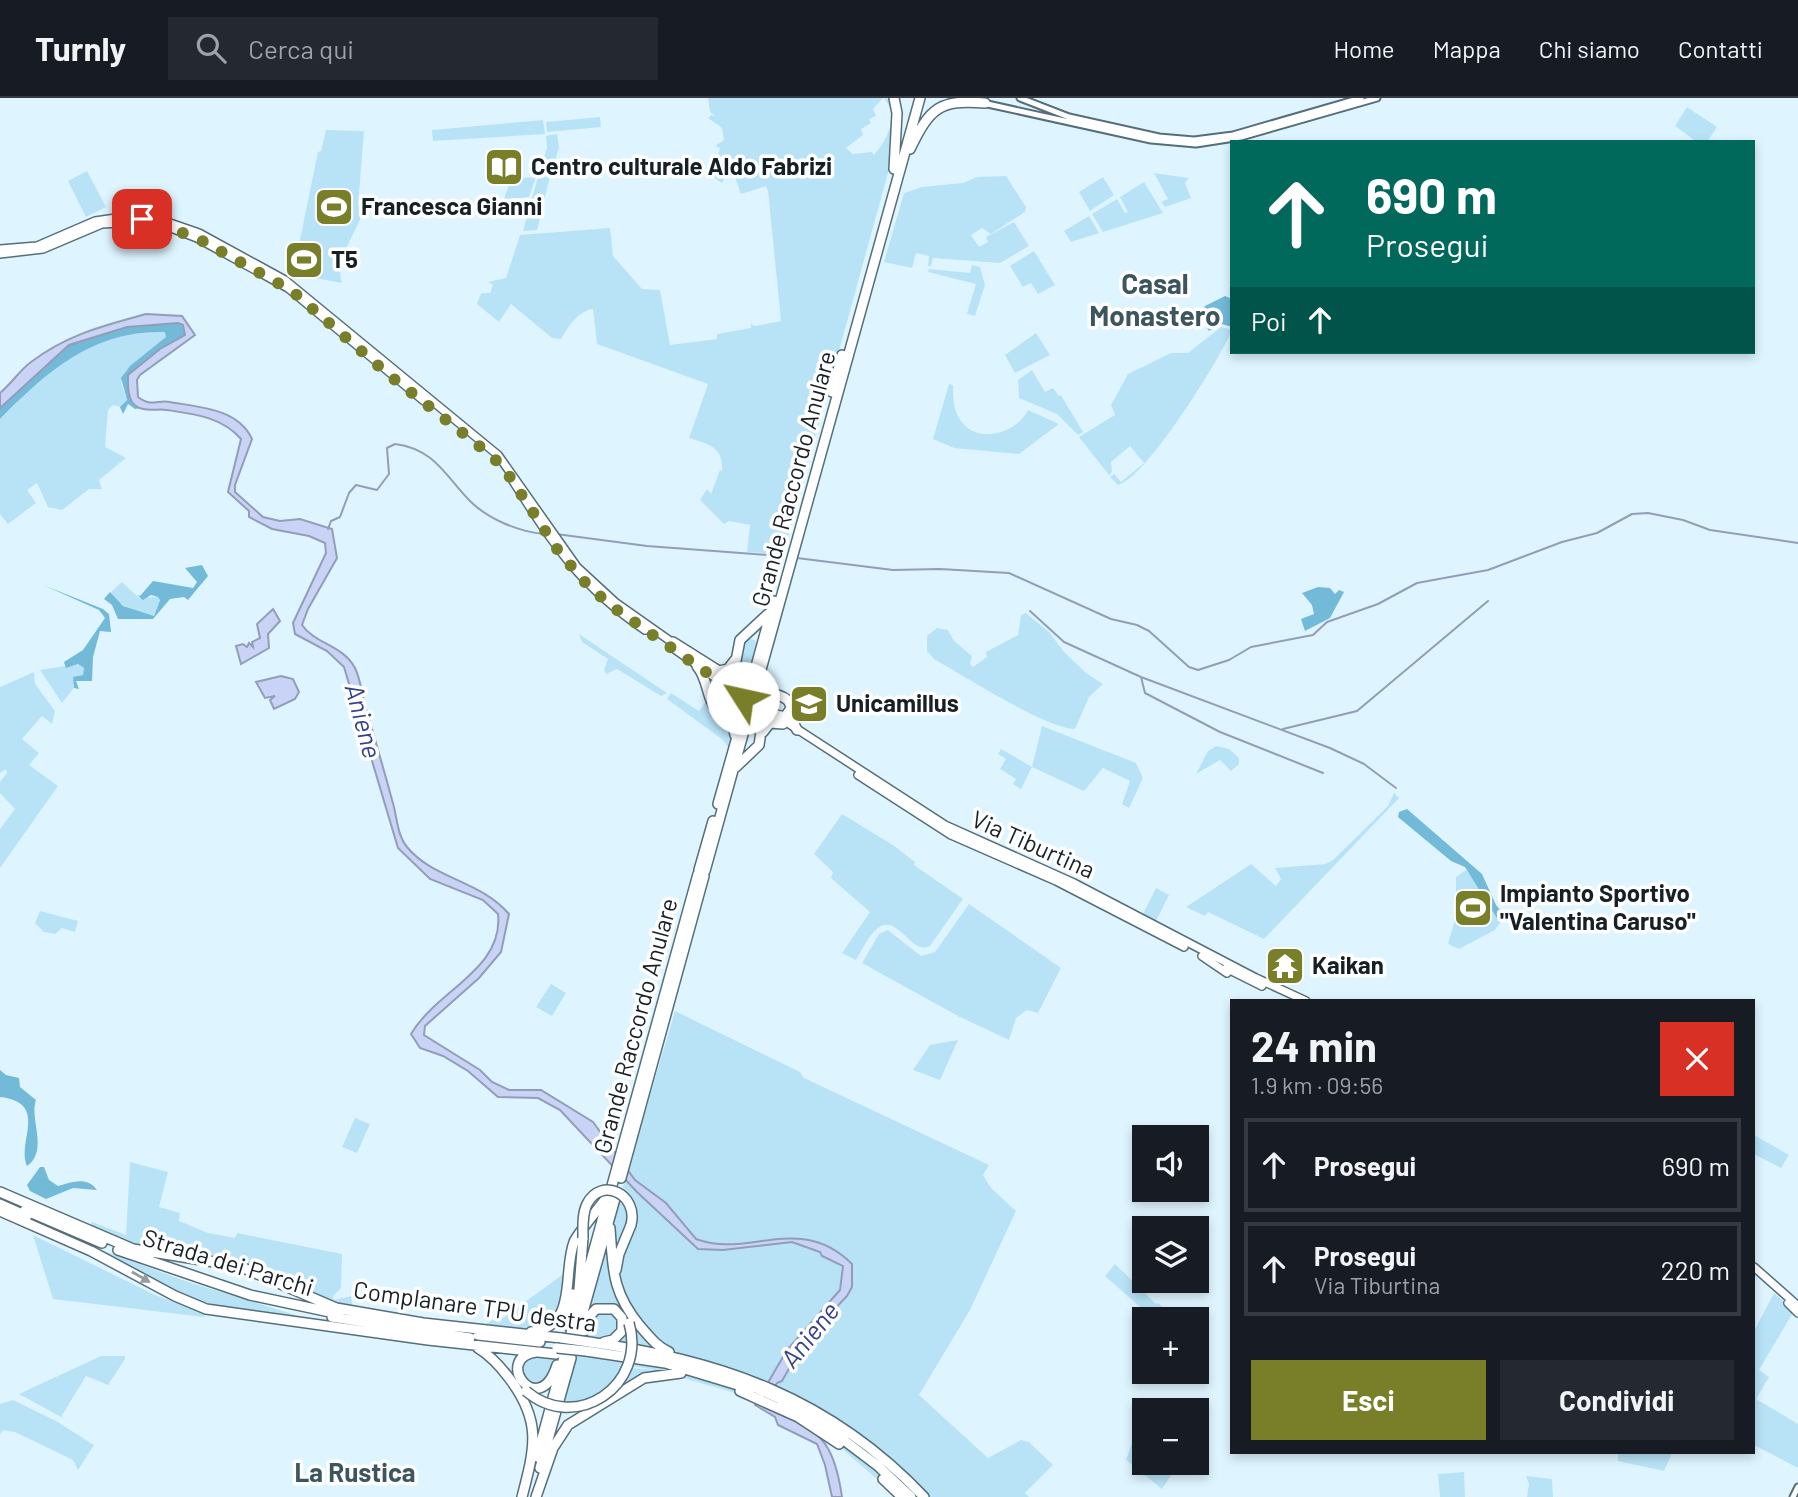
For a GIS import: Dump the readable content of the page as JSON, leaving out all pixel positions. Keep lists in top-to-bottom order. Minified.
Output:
{"streets":{"highway":["Grande Raccordo Anulare","Strada dei Parchi","Complanare TPU destra"],"main road":["Via Tiburtina"]},"crossings":[["Grande Raccordo Anulare","Via Tiburtina"],["Grande Raccordo Anulare","Strada dei Parchi"],["Grande Raccordo Anulare","Complanare TPU destra"],["Strada dei Parchi","Complanare TPU destra"]],"districts":["Casal Monastero","La Rustica"],"water":["Aniene"],"places":{"library":["Centro culturale Aldo Fabrizi"],"sports":["Francesca Gianni","T5","Impianto Sportivo \"Valentina Caruso\""],"school or university":["Unicamillus"],"temple":["Kaikan"]},"page":{"header":"Turnly","search":"Cerca qui","nav":["Home","Mappa","Chi siamo","Contatti"],"turn":["690 m","Prosegui"],"then":"Poi","heading":["24 min","1.9 km · 09:56"],"list":[{"name":"Prosegui","value":"690 m"},{"name":"Prosegui","note":"Via Tiburtina","value":"220 m"}],"map_buttons":["+","−"],"buttons":["Esci","Condividi"]}}
